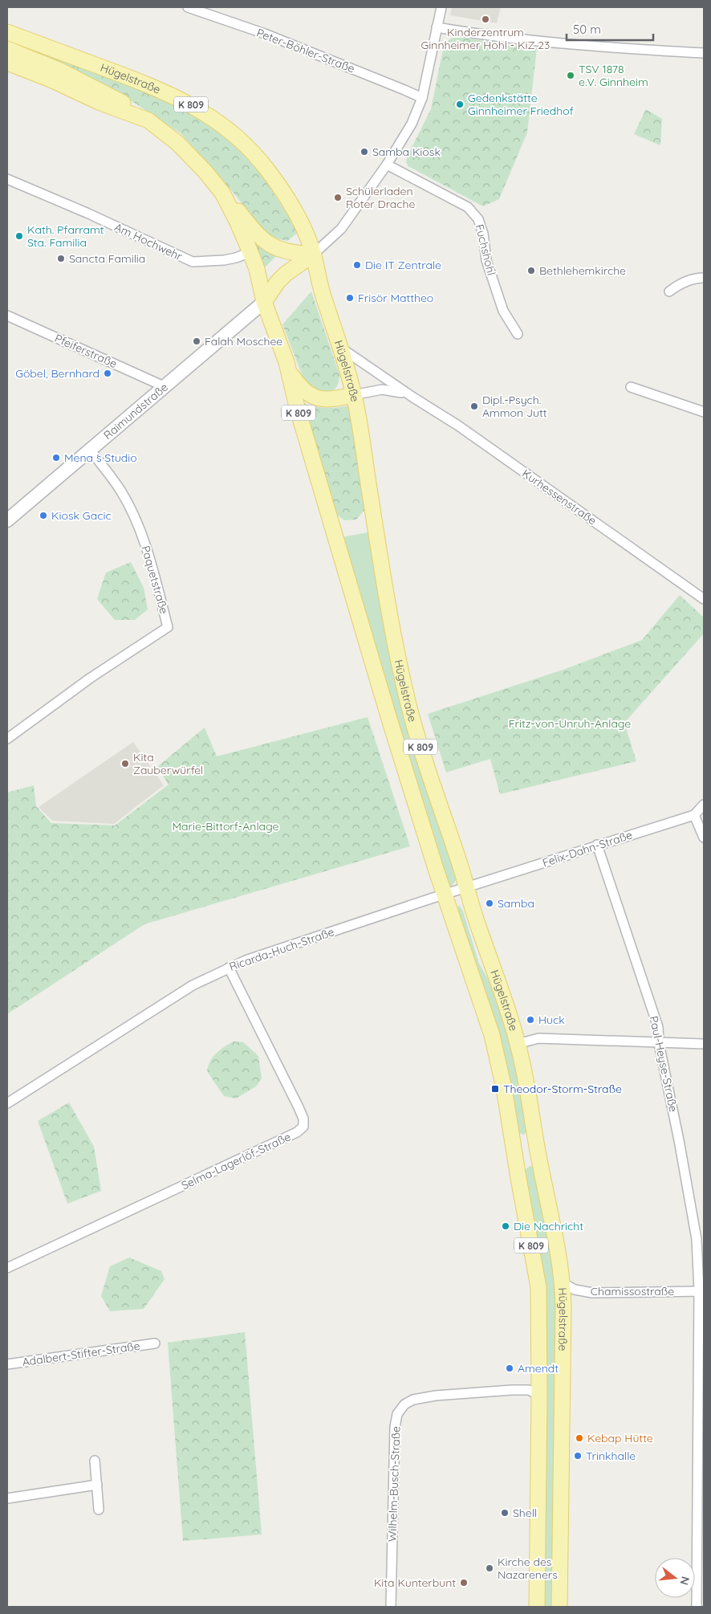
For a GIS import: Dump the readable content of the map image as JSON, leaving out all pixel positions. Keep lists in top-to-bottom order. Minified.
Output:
{"streets":{"main road":["Hügelstraße","K 809"],"street":["Peter-Böhler-Straße","Am Hochwehr","Fuchshohl","Pfeiferstraße","Raimundstraße","Kurhessenstraße","Paquetstraße","Felix-Dahn-Straße","Ricarda-Huch-Straße","Paul-Heyse-Straße","Selma-Lagerlöf-Straße","Chamissostraße","Adalbert-Stifter-Straße","Wilhelm-Busch-Straße"]},"crossings":[["Hügelstraße","K 809"],["Hügelstraße","Am Hochwehr"],["Hügelstraße","Raimundstraße"],["Hügelstraße","Kurhessenstraße"],["Hügelstraße","Felix-Dahn-Straße"],["Hügelstraße","Ricarda-Huch-Straße"],["Hügelstraße","Chamissostraße"],["Hügelstraße","Wilhelm-Busch-Straße"],["Pfeiferstraße","Raimundstraße"],["Raimundstraße","Paquetstraße"],["Felix-Dahn-Straße","Ricarda-Huch-Straße"],["Felix-Dahn-Straße","Paul-Heyse-Straße"],["Ricarda-Huch-Straße","Selma-Lagerlöf-Straße"],["Paul-Heyse-Straße","Chamissostraße"]],"parks":["Fritz-von-Unruh-Anlage","Marie-Bittorf-Anlage"],"places":{"other":["Kinderzentrum Ginnheimer Hohl - KiZ 23","TSV 1878 e.V. Ginnheim","Gedenkstätte Ginnheimer Friedhof","Samba Kiosk","Schülerladen Roter Drache","Kath. Pfarramt Sta. Familia","Sancta Familia","Die IT Zentrale","Bethlehemkirche","Frisör Mattheo","Falah Moschee","Göbel, Bernhard","Dipl.-Psych. Ammon Jutt","Mena ́s Studio","Kiosk Gacic","Kita Zauberwürfel","Samba","Huck","Die Nachricht","Amendt","Kebap Hütte","Trinkhalle","Shell","Kirche des Nazareners","Kita Kunterbunt"],"transit":["Theodor-Storm-Straße"]},"scale_bar":"50 m","north":"right"}
